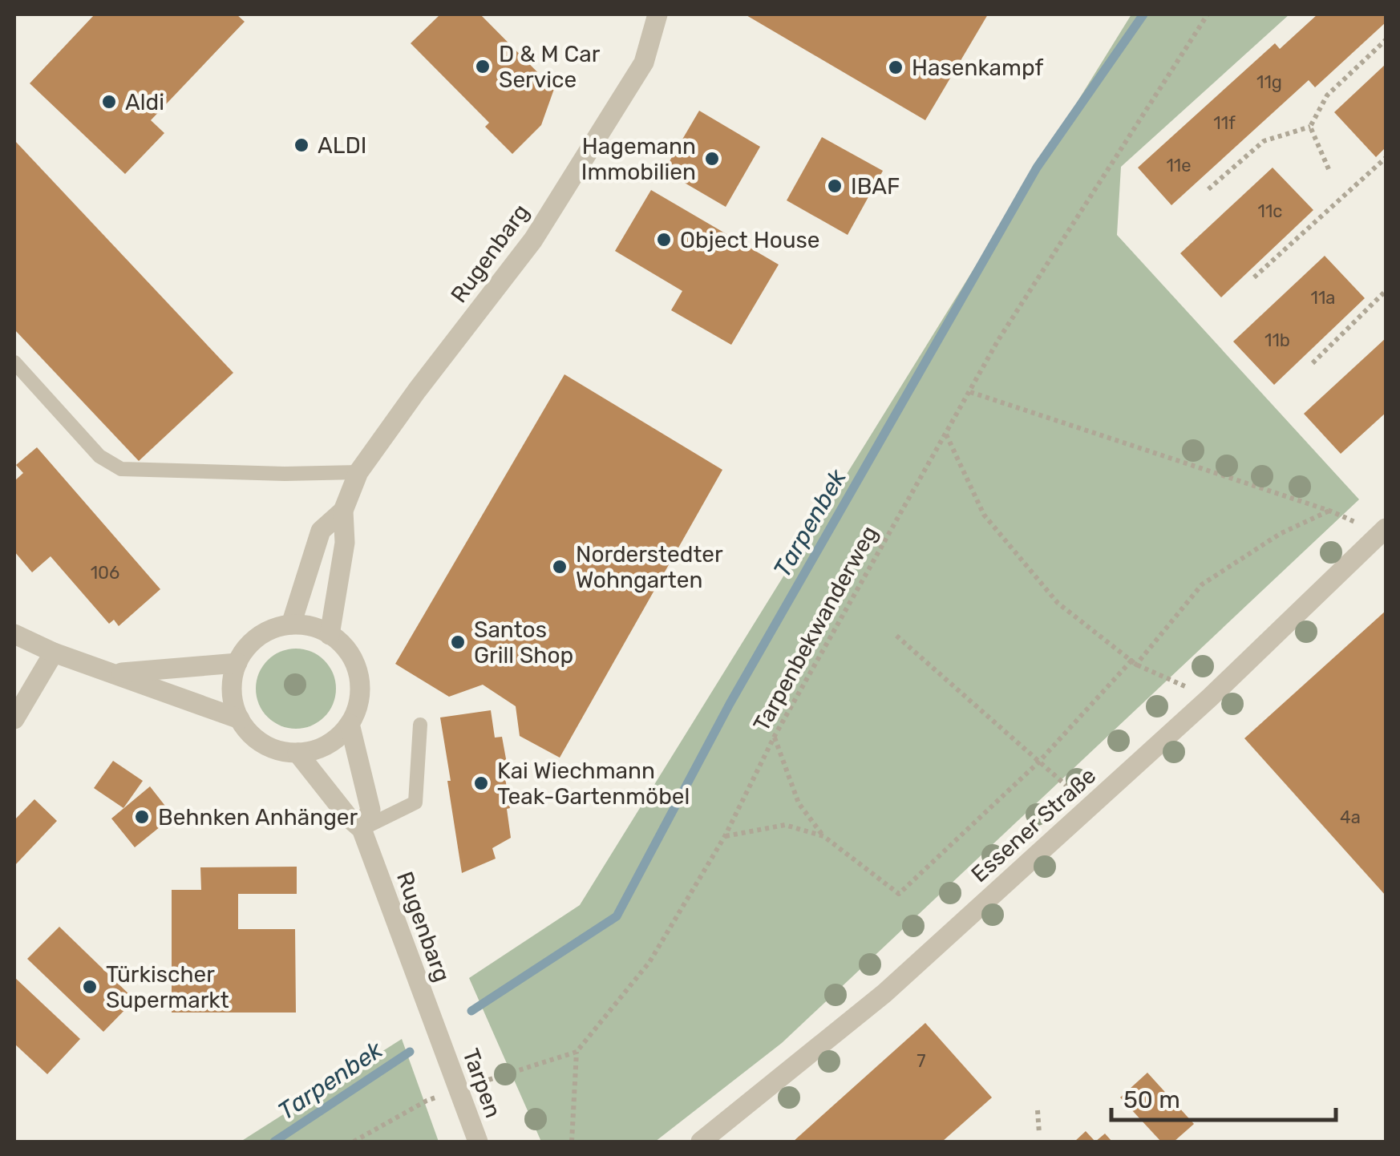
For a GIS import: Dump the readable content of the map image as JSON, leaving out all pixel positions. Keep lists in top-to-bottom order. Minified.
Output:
{"streets":{"street":["Rugenbarg","Essener Straße","Tarpen"],"path":["Tarpenbekwanderweg"]},"crossings":[["Rugenbarg","Tarpen"]],"water":["Tarpenbek"],"places":["D & M Car Service","Hasenkampf","Aldi","ALDI","Hagemann Immobilien","IBAF","Object House","Norderstedter Wohngarten","Santos Grill Shop","Kai Wiechmann Teak-Gartenmöbel","Behnken Anhänger","Türkischer Supermarkt"],"house_numbers":["11g","11f","11e","11c","11a","11b","106","4a","7"],"scale_bar":"50 m"}
